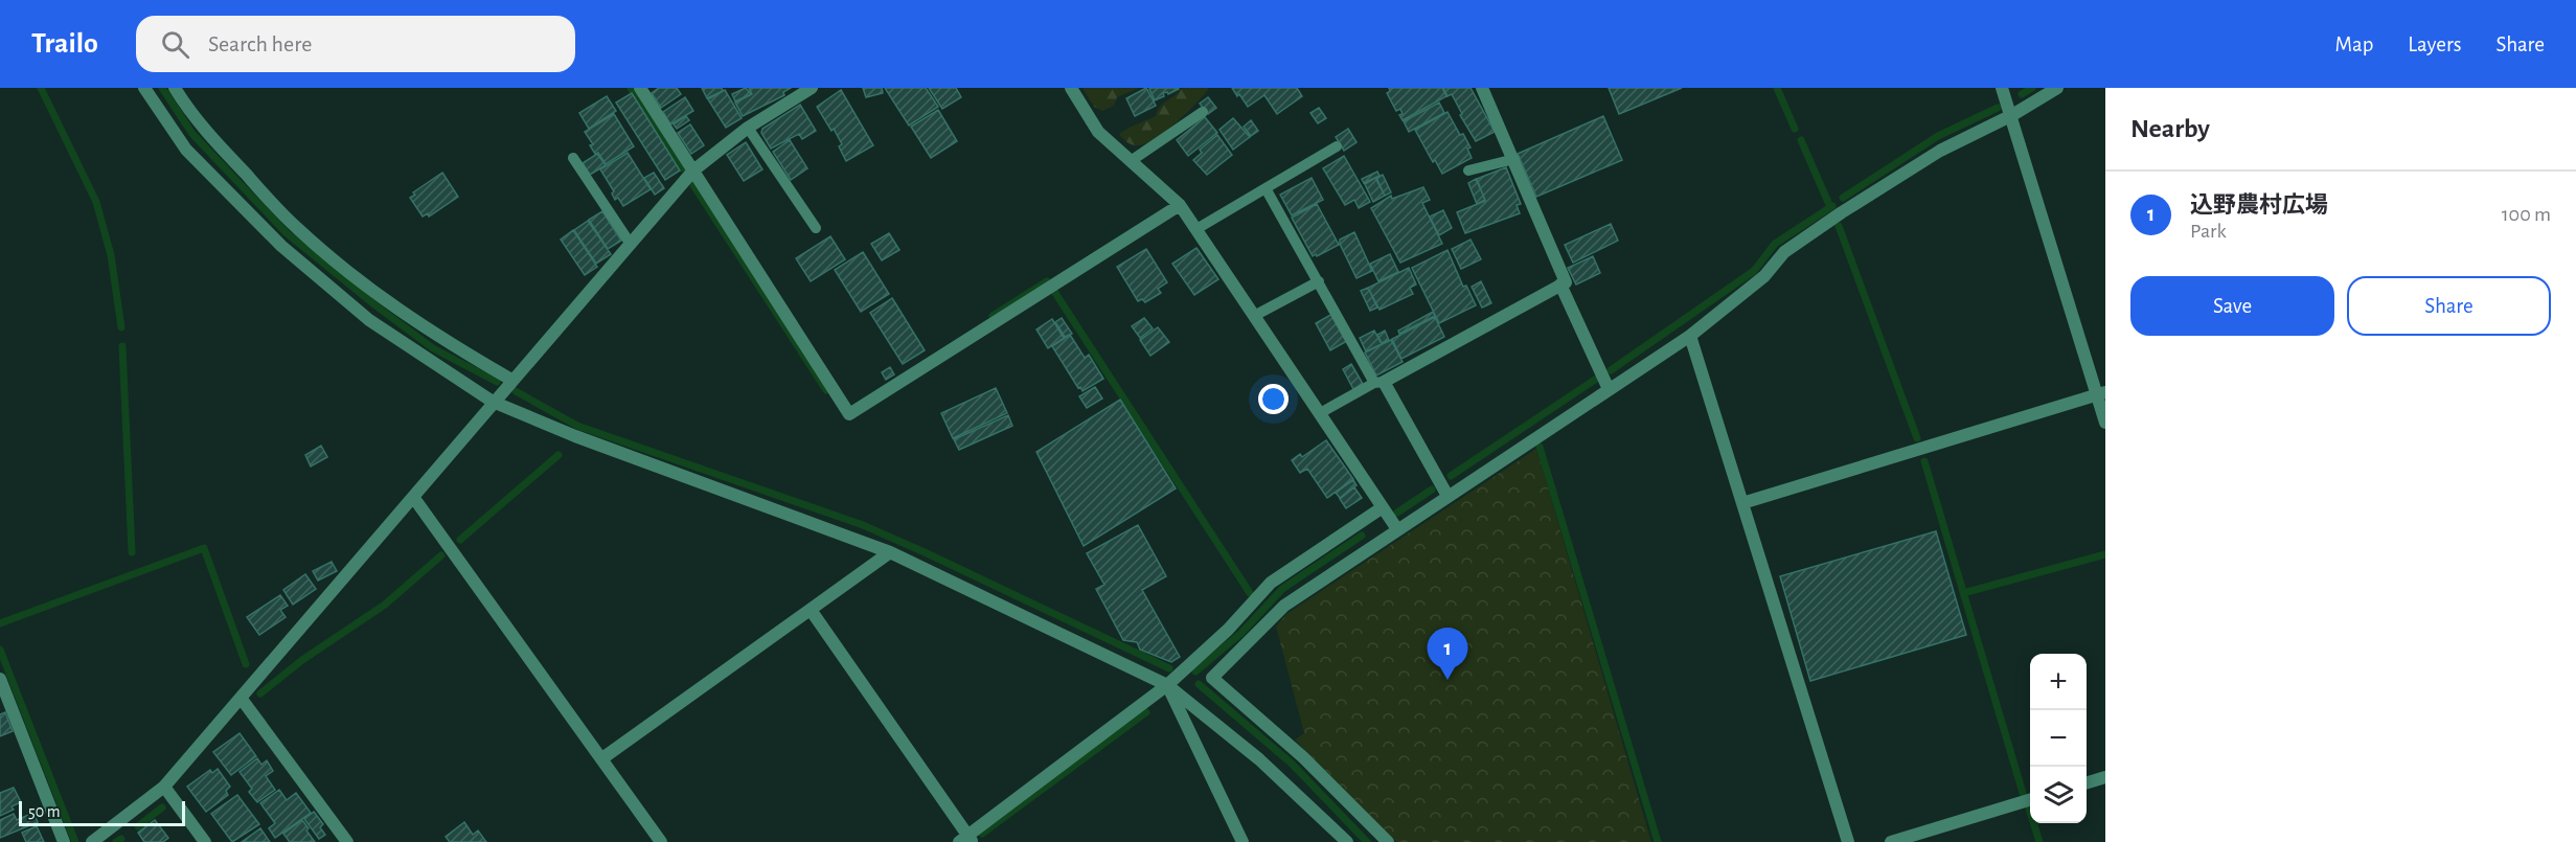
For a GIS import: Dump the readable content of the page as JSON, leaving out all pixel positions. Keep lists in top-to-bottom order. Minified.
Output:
{"scale_bar":"50 m","page":{"header":"Trailo","search":"Search here","nav":["Map","Layers","Share"],"heading":"Nearby","list":[{"mark":"1","name":"込野農村広場","note":"Park","value":"100 m"}],"buttons":["Save","Share"],"pins":"1","map_buttons":["+","−"],"scale":"50 m"}}
